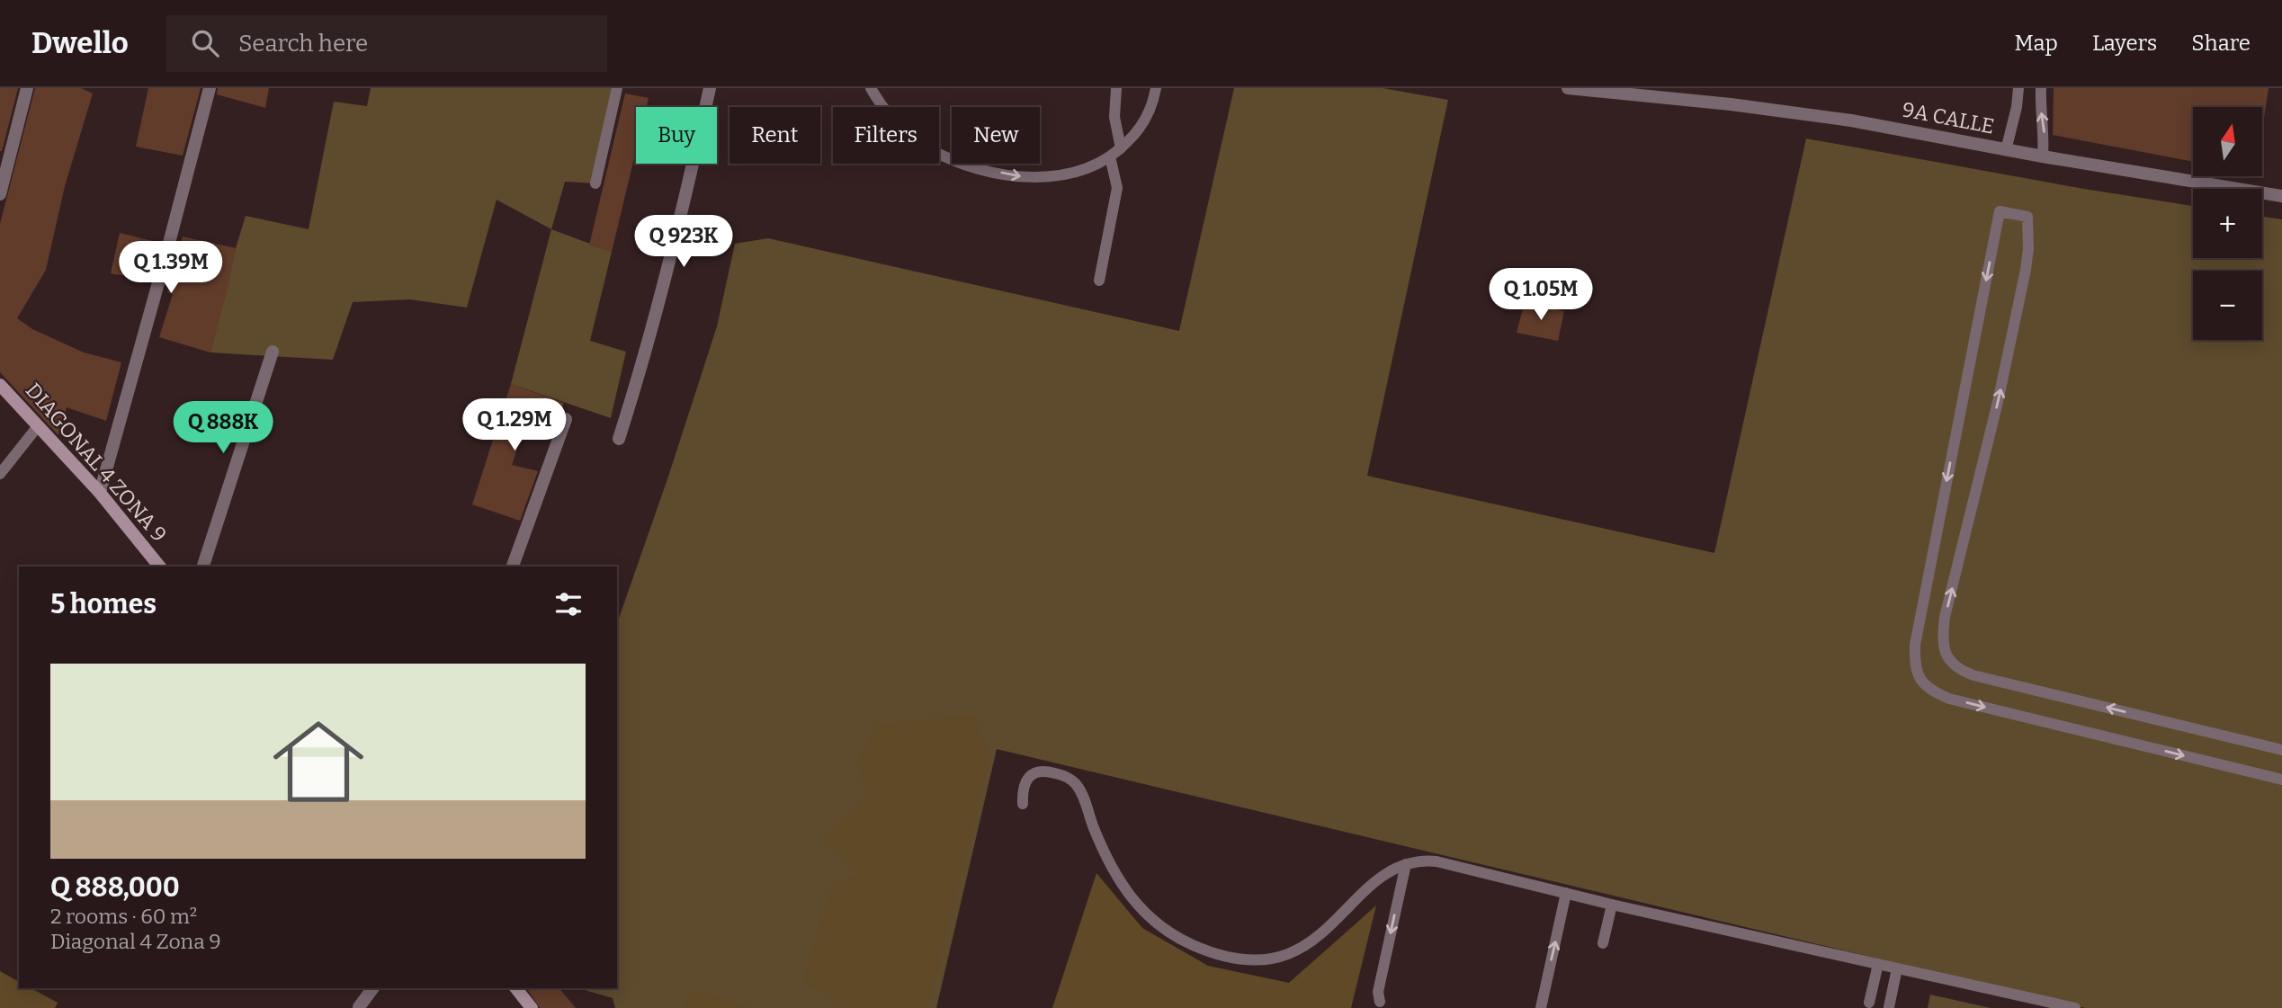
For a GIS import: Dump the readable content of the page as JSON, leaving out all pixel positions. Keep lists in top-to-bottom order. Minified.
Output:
{"streets":{"main road":["DIAGONAL 4 ZONA 9"],"street":["9A CALLE"]},"north":"top","page":{"header":"Dwello","search":"Search here","nav":["Map","Layers","Share"],"map_buttons":["+","−"],"chip":["Buy","Rent","Filters","New"],"price":["Q 923K","Q 1.39M","Q 1.05M","Q 1.29M","Q 888K"],"heading":"5 homes","list":[{"name":"Q 888,000","note":"2 rooms · 60 m² · Diagonal 4 Zona 9"}]}}
